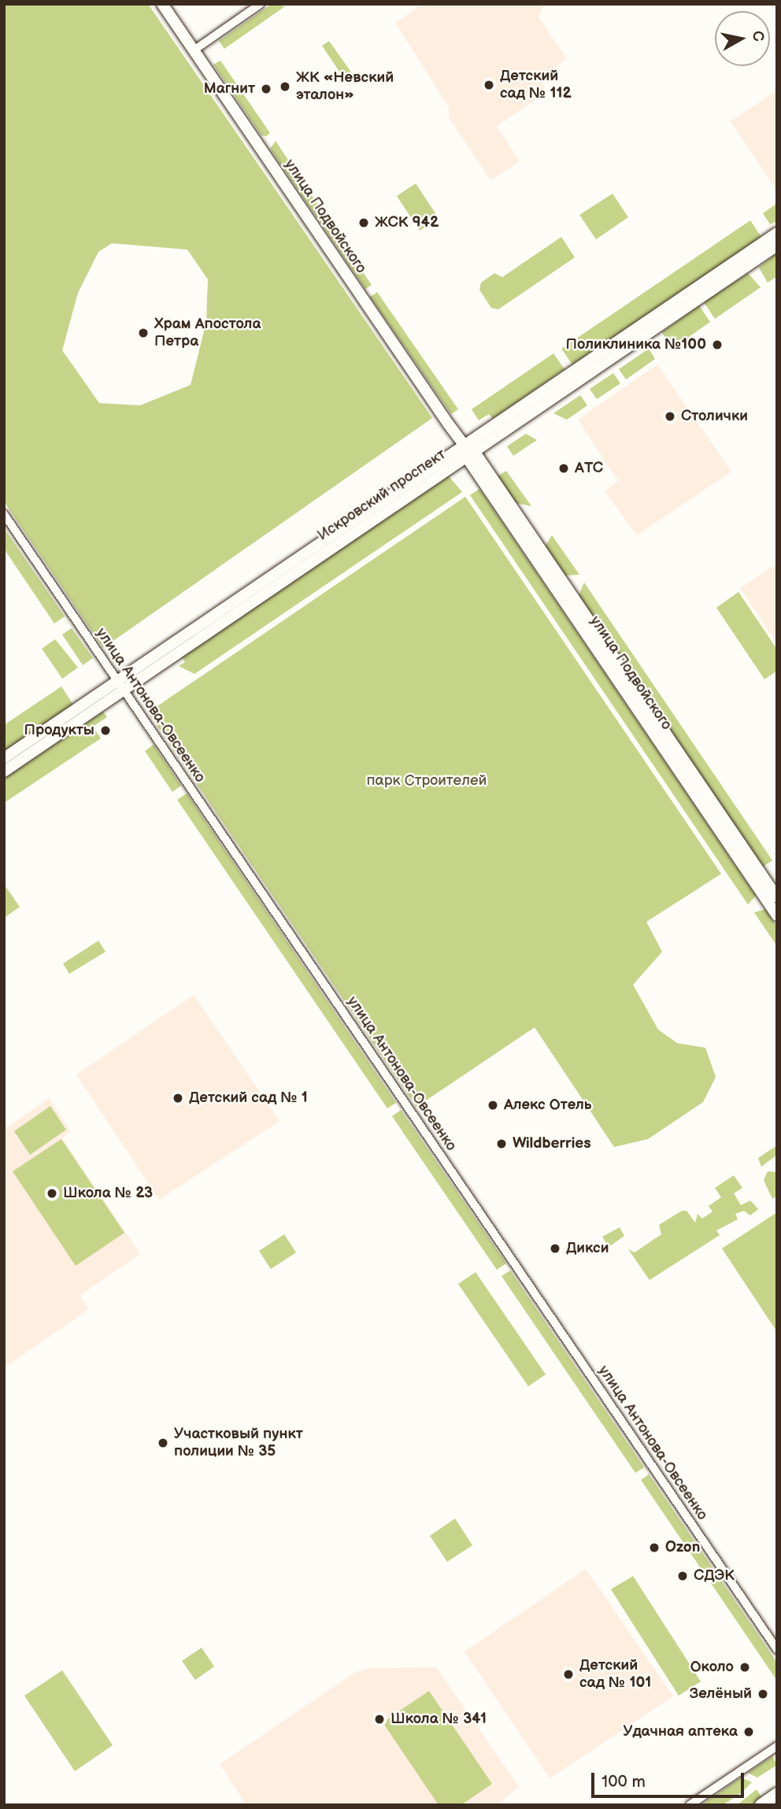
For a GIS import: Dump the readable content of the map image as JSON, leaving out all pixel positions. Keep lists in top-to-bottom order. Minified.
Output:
{"streets":{"street":["улица Подвойского","Искровский проспект","улица Антонова-Овсеенко"]},"crossings":[["улица Подвойского","Искровский проспект"],["Искровский проспект","улица Антонова-Овсеенко"]],"parks":["парк Строителей"],"places":["Детский сад № 112","ЖК «Невский эталон»","Магнит","ЖСК 942","Храм Апостола Петра","Поликлиника №100","Столички","АТС","Продукты","Детский сад № 1","Алекс Отель","Wildberries","Школа № 23","Дикси","Участковый пункт полиции № 35","Ozon","СДЭК","Около","Детский сад № 101","Зелёный","Школа № 341","Удачная аптека"],"scale_bar":"100 m","north":"right"}
